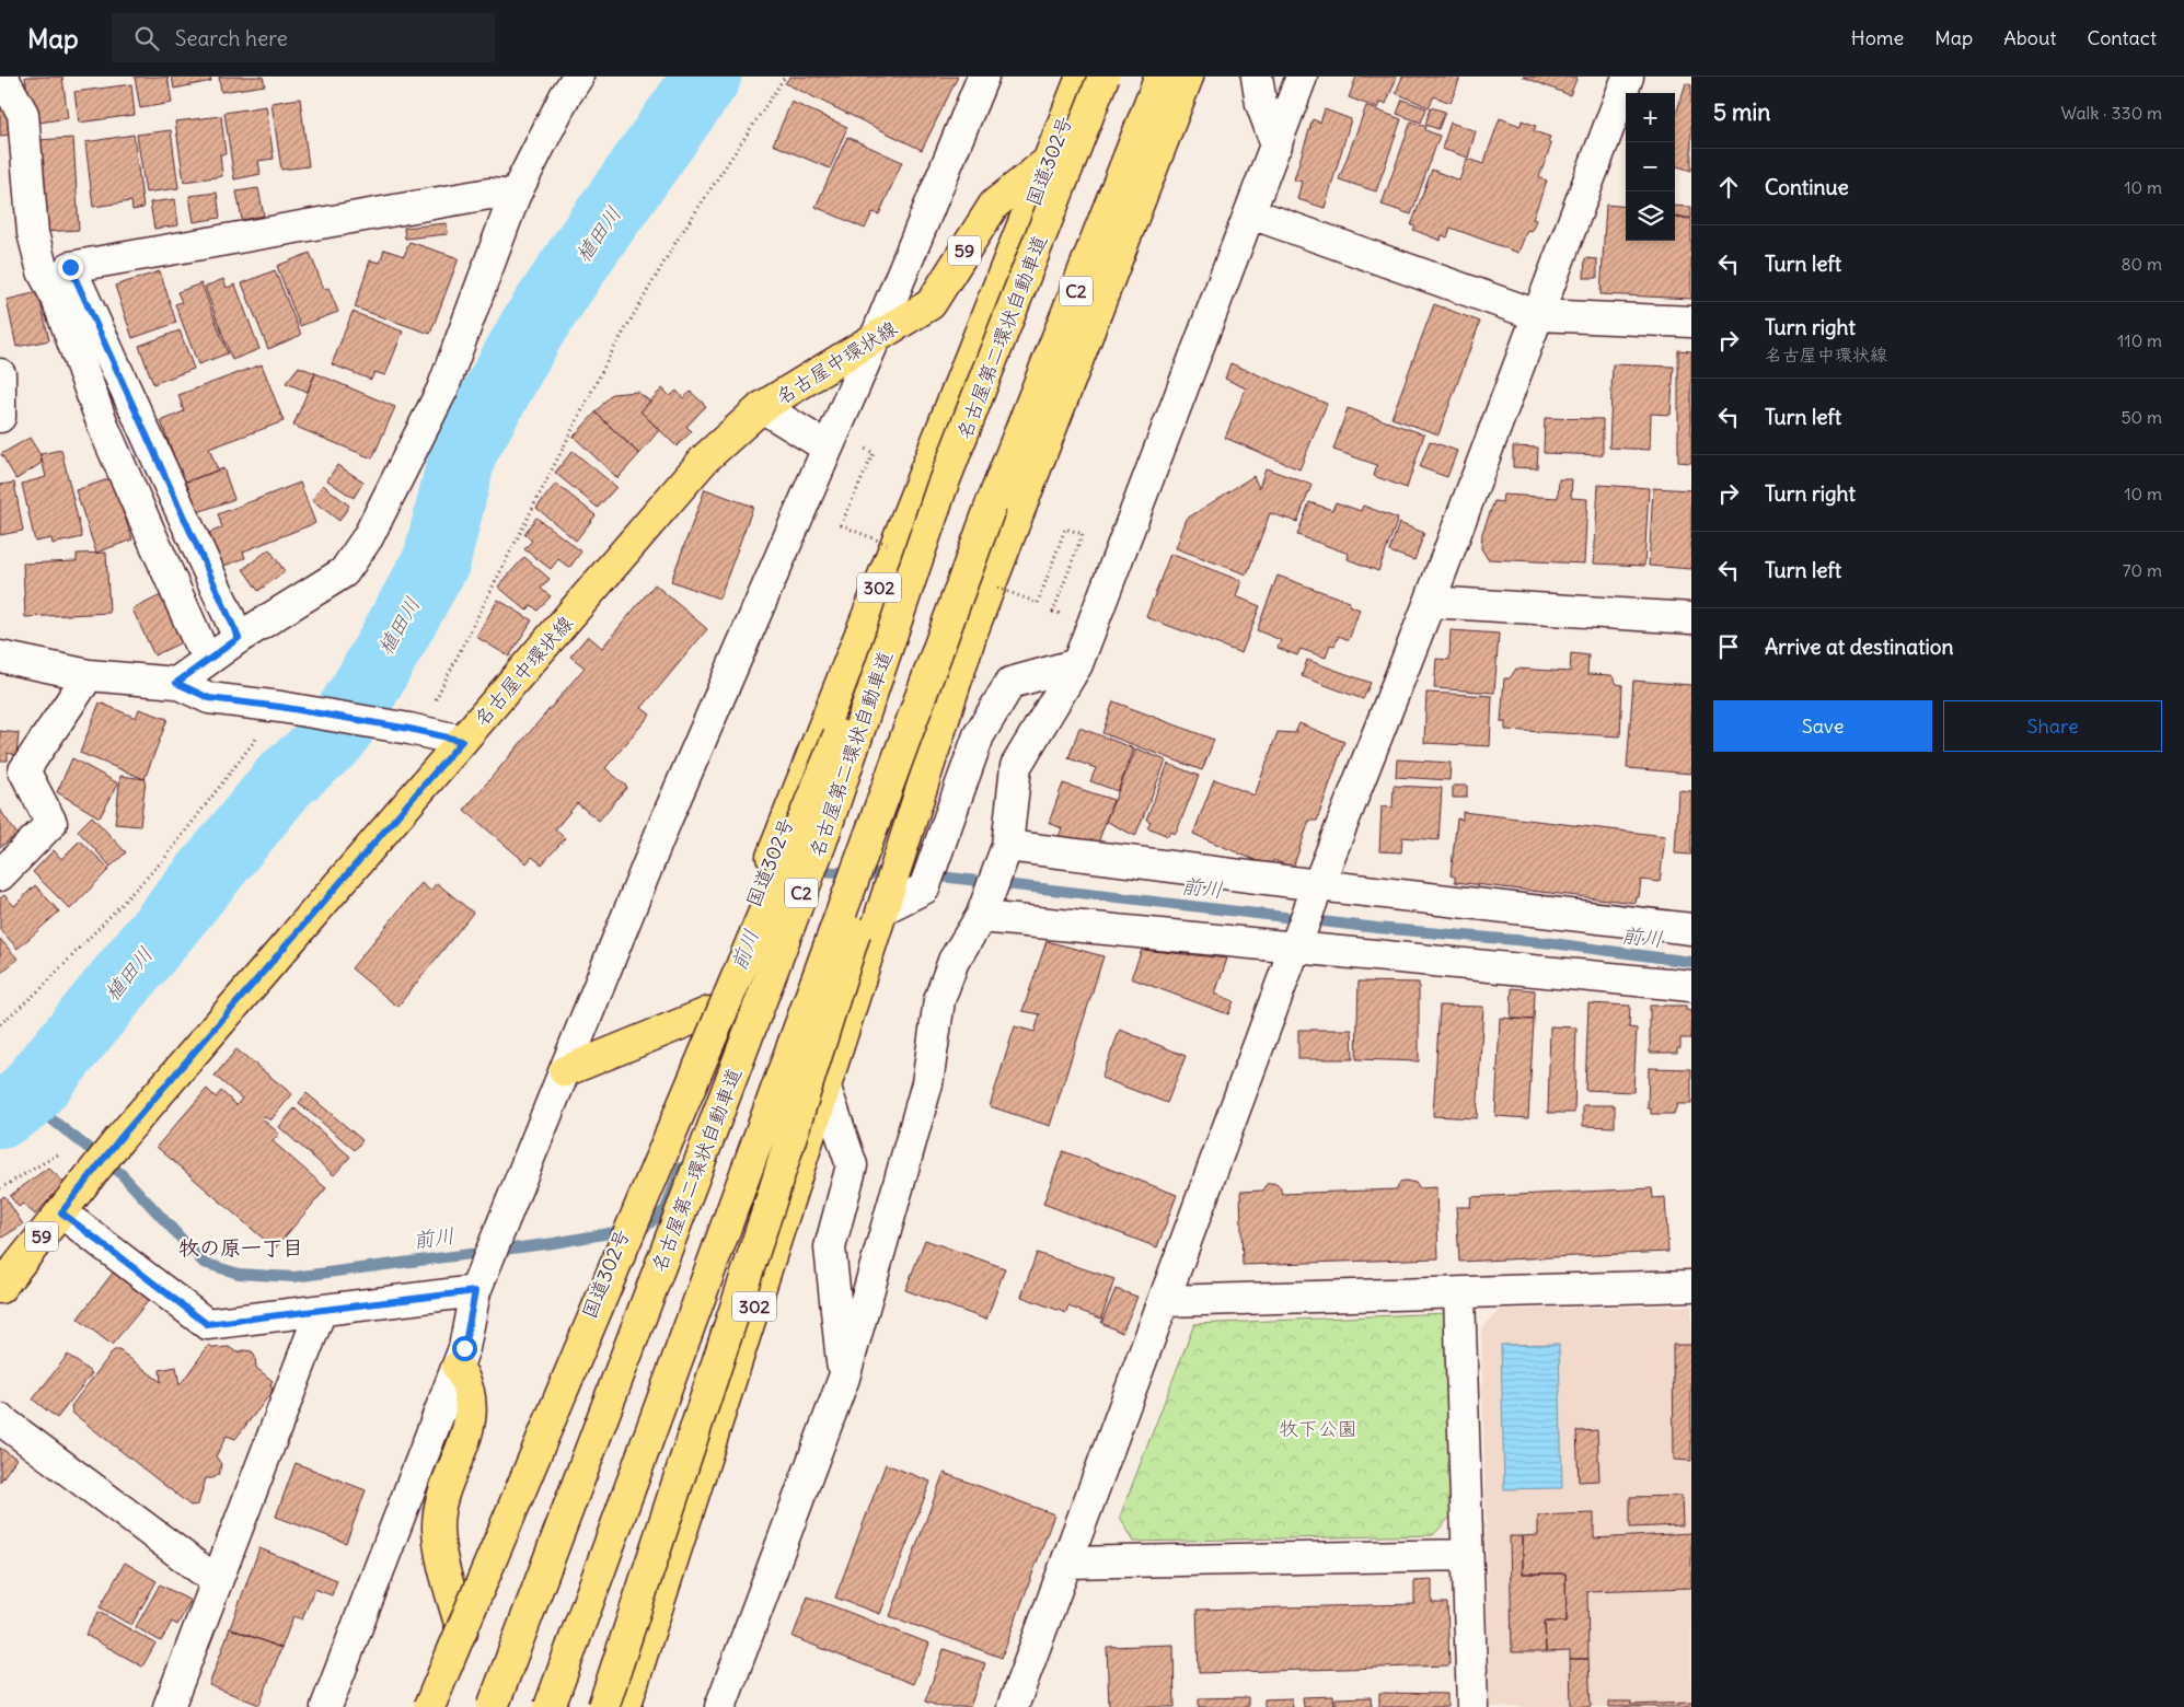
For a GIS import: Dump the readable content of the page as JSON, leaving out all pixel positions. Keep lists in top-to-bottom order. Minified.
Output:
{"streets":{"main road":["国道302号","59","C2","名古屋第二環状自動車道","名古屋中環状線","302"]},"crossings":[["国道302号","名古屋中環状線"]],"districts":["牧の原一丁目"],"water":["植田川","前川"],"parks":["牧下公園"],"page":{"header":"Map","search":"Search here","nav":["Home","Map","About","Contact"],"heading":["5 min","Walk · 330 m"],"map_buttons":["+","−"],"list":[["Continue","10 m"],["Turn left","80 m"],["Turn right","名古屋中環状線","110 m"],["Turn left","50 m"],["Turn right","10 m"],["Turn left","70 m"],"Arrive at destination"],"buttons":["Save","Share"]}}
